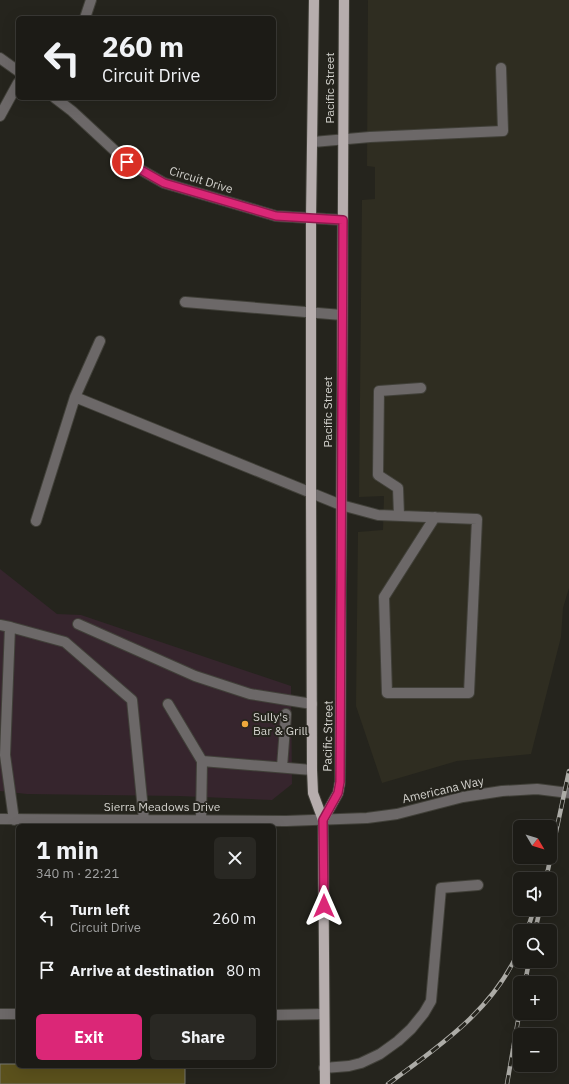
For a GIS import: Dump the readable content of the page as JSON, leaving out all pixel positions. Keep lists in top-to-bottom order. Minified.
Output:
{"streets":{"main road":["Pacific Street"],"street":["Circuit Drive","Americana Way","Sierra Meadows Drive"]},"crossings":[["Pacific Street","Circuit Drive"],["Pacific Street","Americana Way"],["Pacific Street","Sierra Meadows Drive"],["Americana Way","Sierra Meadows Drive"]],"places":["Sully's Bar & Grill"],"north":"bottom right","page":{"turn":["260 m","Circuit Drive"],"map_buttons":["+","−"],"heading":["1 min","340 m · 22:21"],"list":[{"name":"Turn left","note":"Circuit Drive","value":"260 m"},{"name":"Arrive at destination","value":"80 m"}],"buttons":["Exit","Share"]}}
